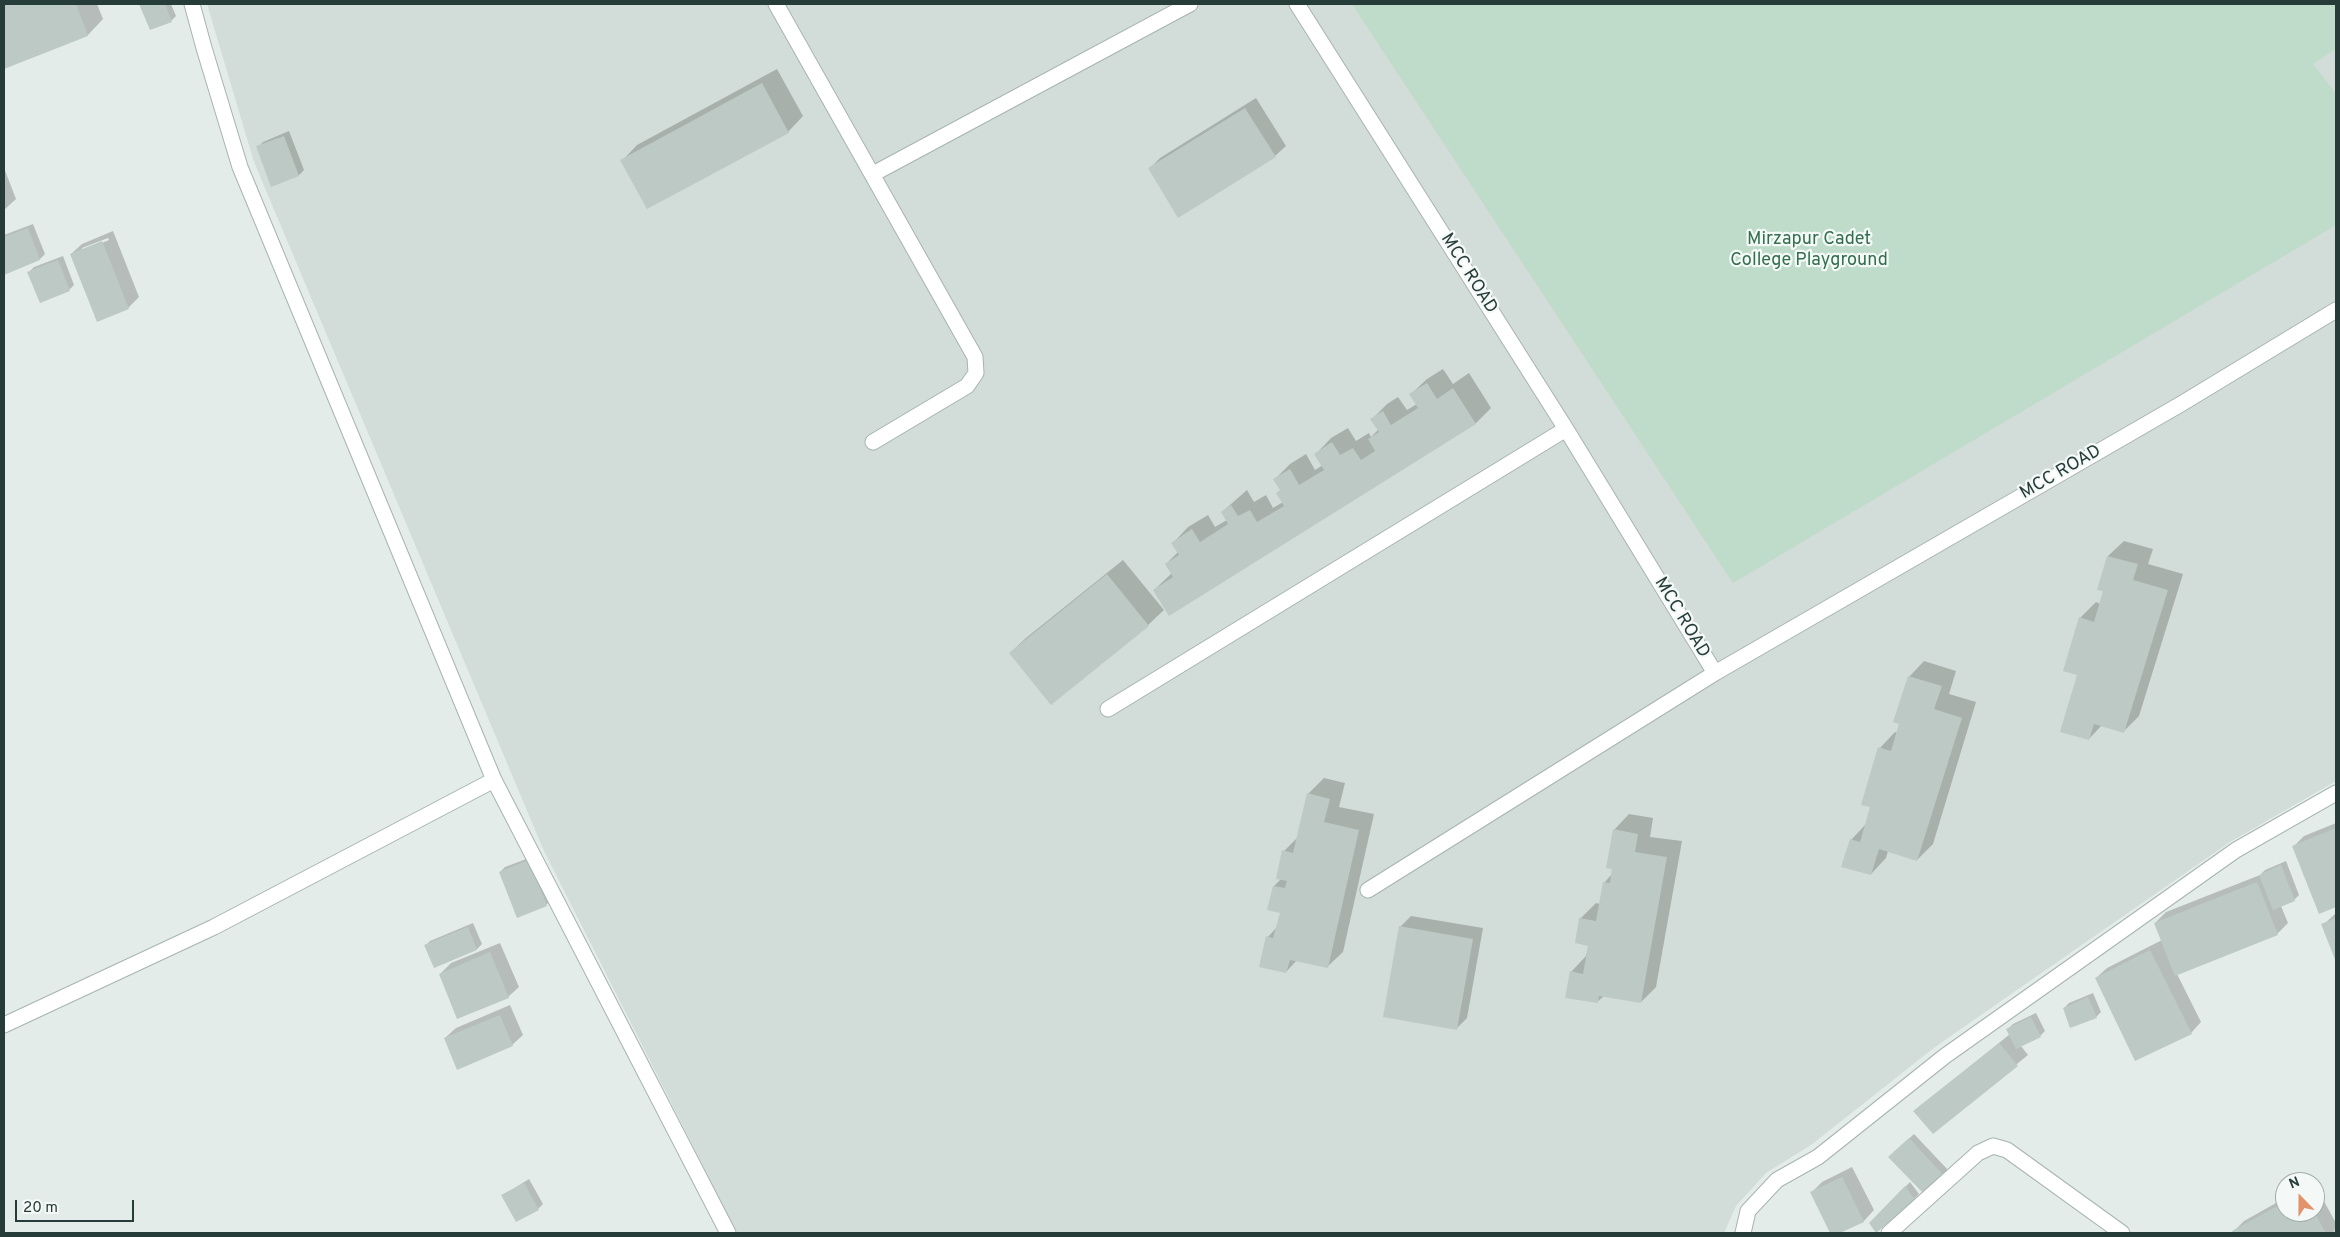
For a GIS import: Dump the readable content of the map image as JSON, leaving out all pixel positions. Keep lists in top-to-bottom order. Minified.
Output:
{"streets":{"street":["MCC ROAD"]},"parks":["Mirzapur Cadet College Playground"],"scale_bar":"20 m","north":"top"}
